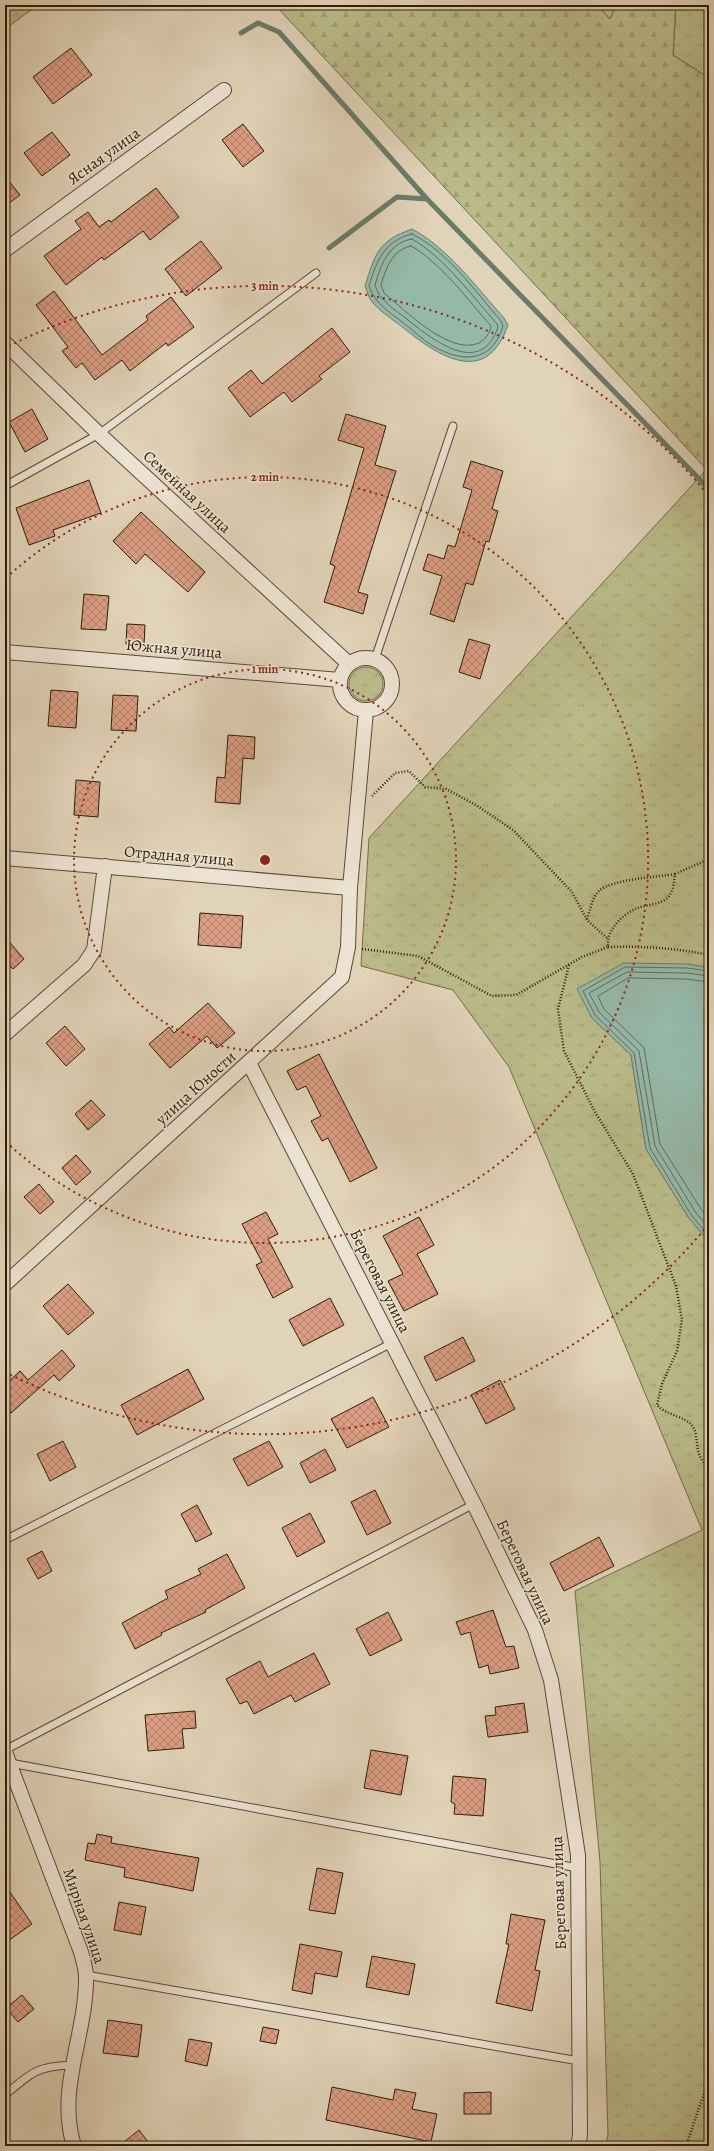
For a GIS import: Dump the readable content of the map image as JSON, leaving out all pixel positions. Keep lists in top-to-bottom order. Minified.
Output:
{"streets":{"street":["Ясная улица","Семейная улица","Южная улица","Отрадная улица","улица Юности","Береговая улица","Мирная улица"]},"crossings":[["Семейная улица","Южная улица"],["Семейная улица","улица Юности"],["Южная улица","улица Юности"],["Отрадная улица","улица Юности"],["улица Юности","Береговая улица"]],"rings":["3 min","2 min","1 min"]}
